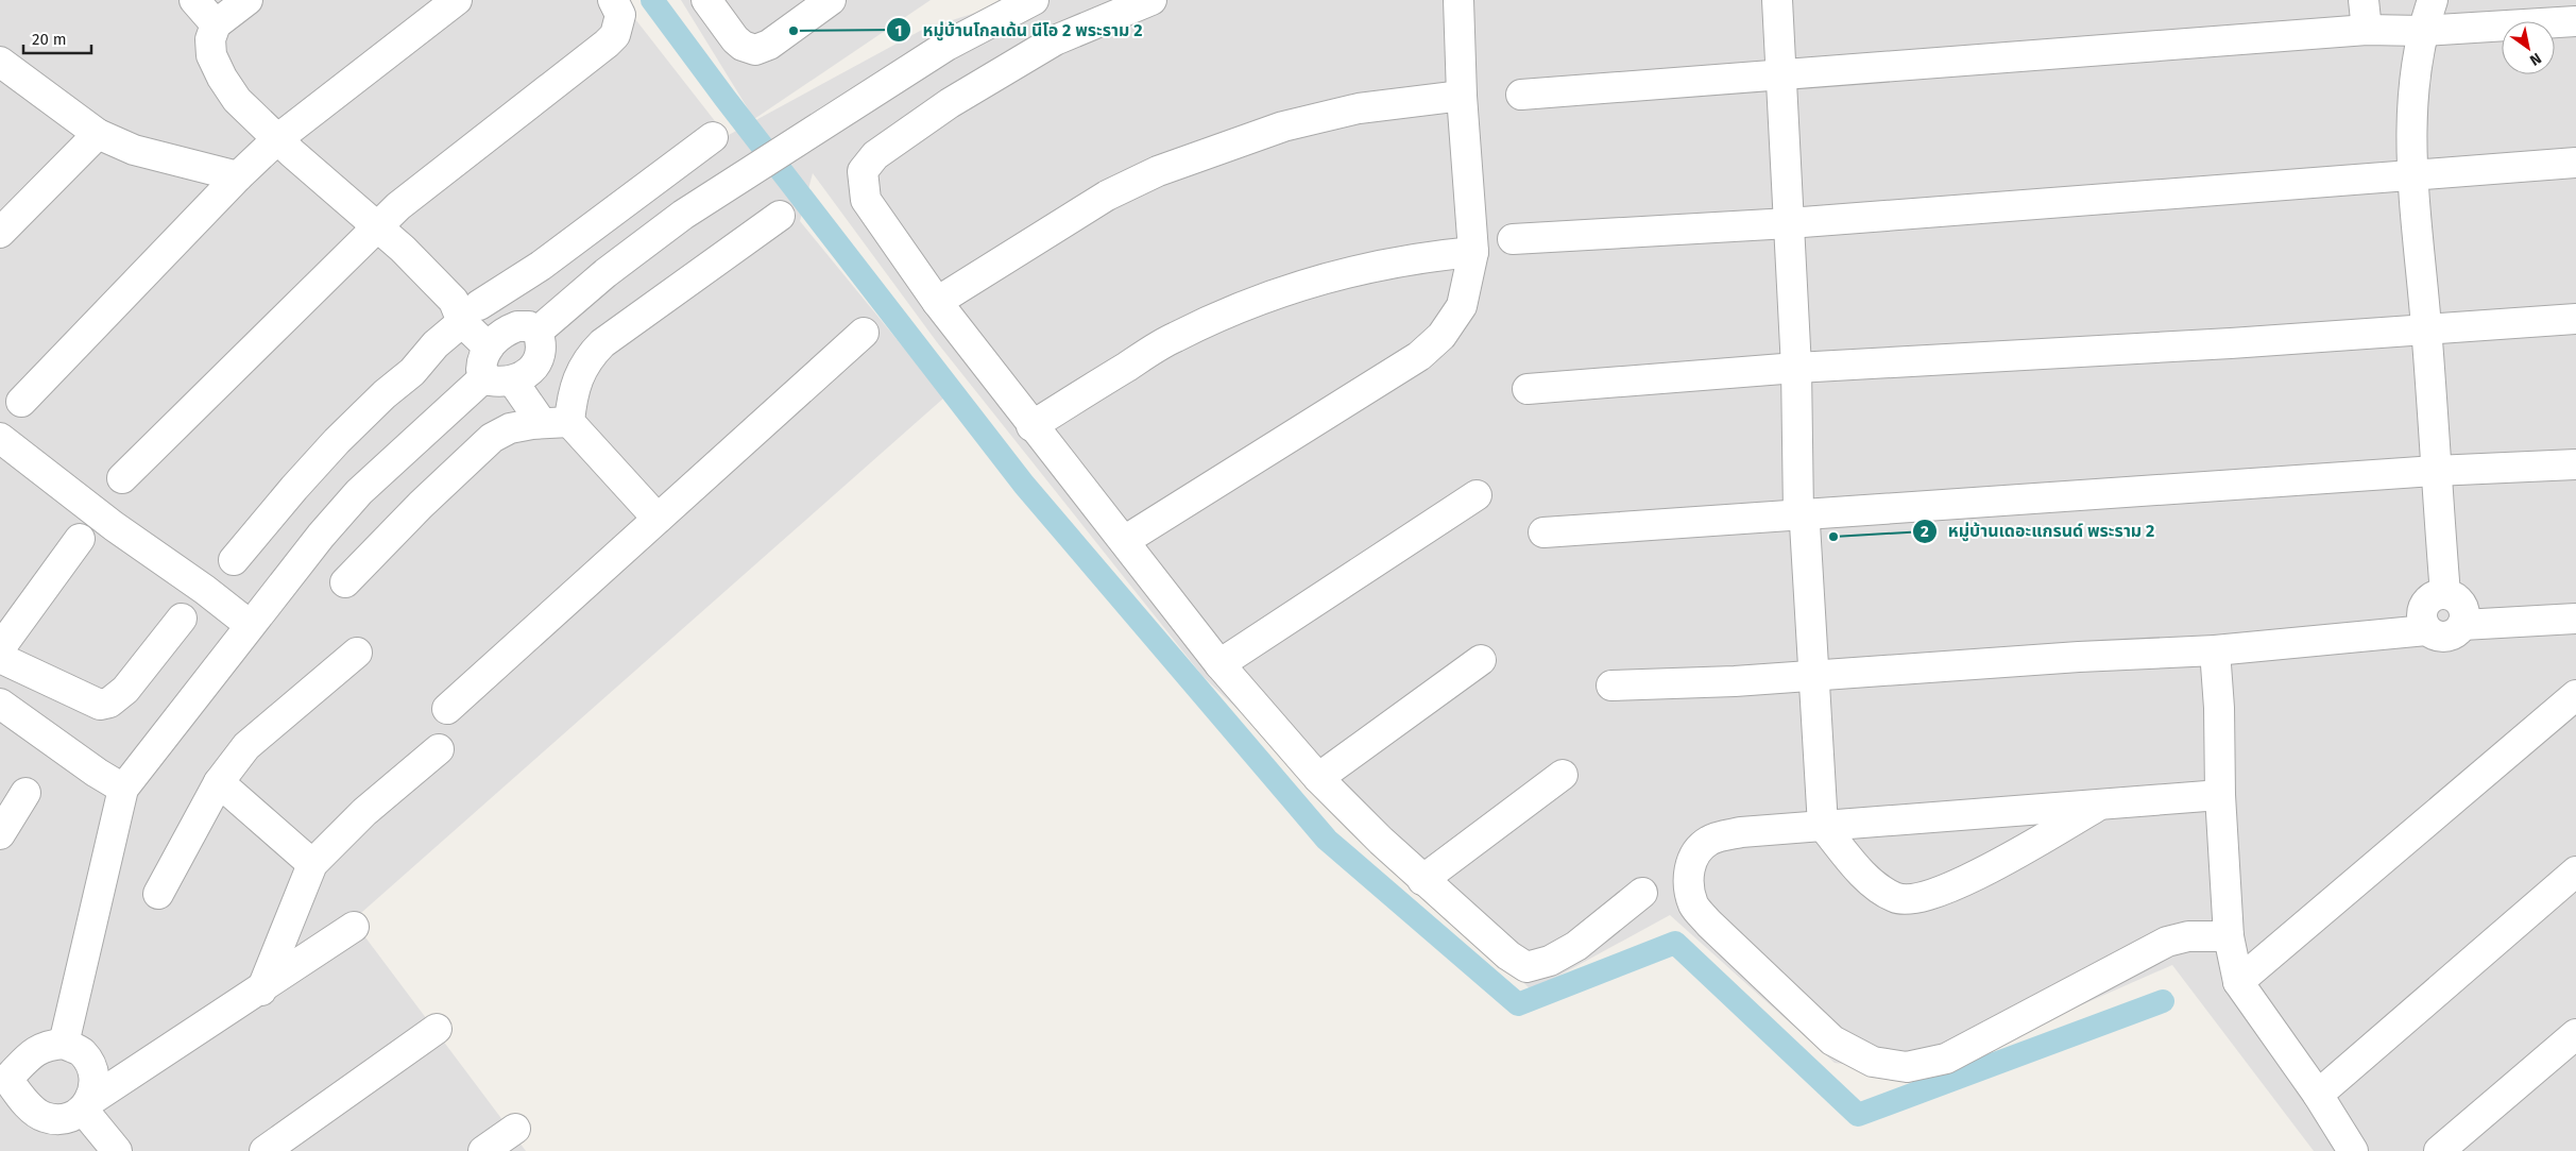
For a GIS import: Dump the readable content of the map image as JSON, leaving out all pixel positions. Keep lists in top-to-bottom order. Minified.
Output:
{"places":["หมู่บ้านโกลเด้น นีโอ 2 พระราม 2","หมู่บ้านเดอะแกรนด์ พระราม 2"],"scale_bar":"20 m","north":"bottom right"}
